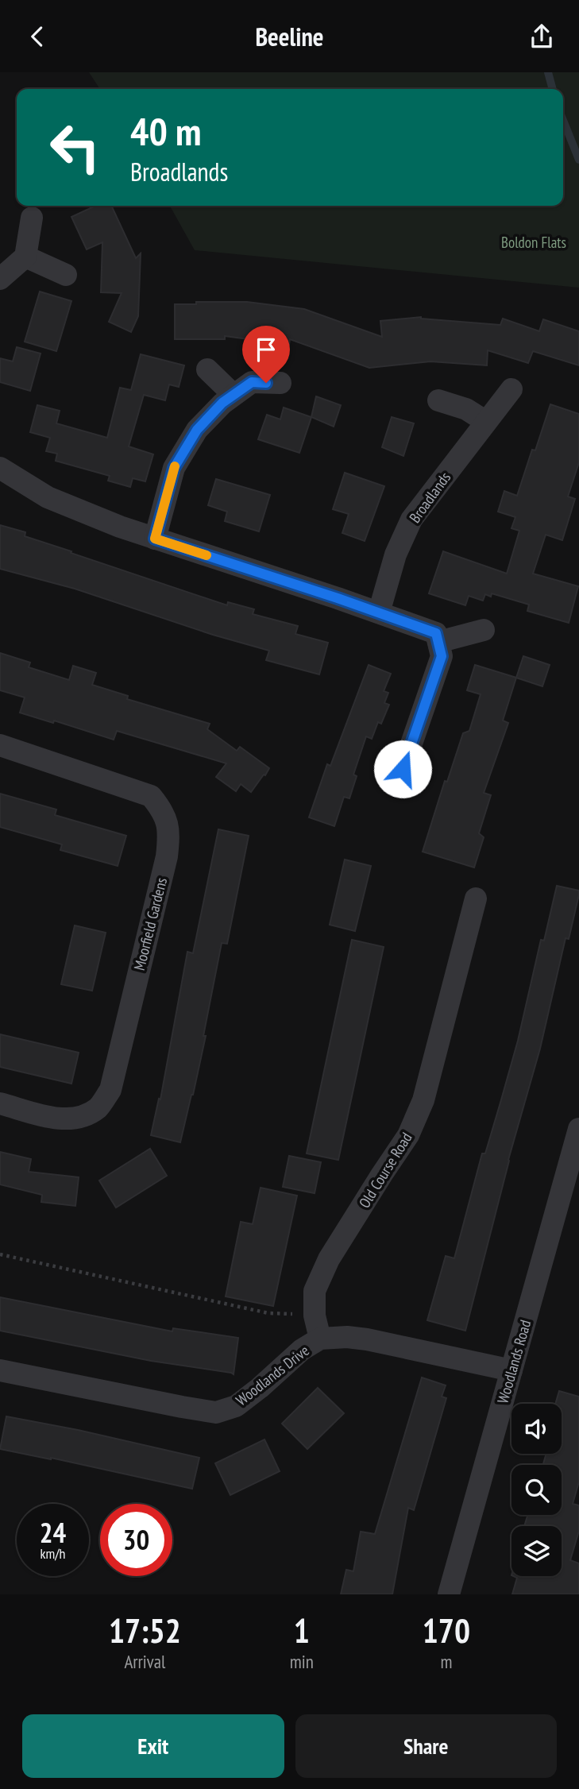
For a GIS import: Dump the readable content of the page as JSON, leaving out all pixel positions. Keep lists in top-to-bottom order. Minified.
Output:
{"streets":{"street":["Broadlands","Moorfield Gardens","Old Course Road","Woodlands Road","Woodlands Drive"]},"crossings":[["Old Course Road","Woodlands Drive"],["Woodlands Road","Woodlands Drive"]],"parks":["Boldon Flats"],"page":{"header":"Beeline","turn":["40 m","Broadlands"],"speed":"24 km/h","limit":"30","eta":["17:52","Arrival","1","min","170","m"],"buttons":["Exit","Share"]}}
